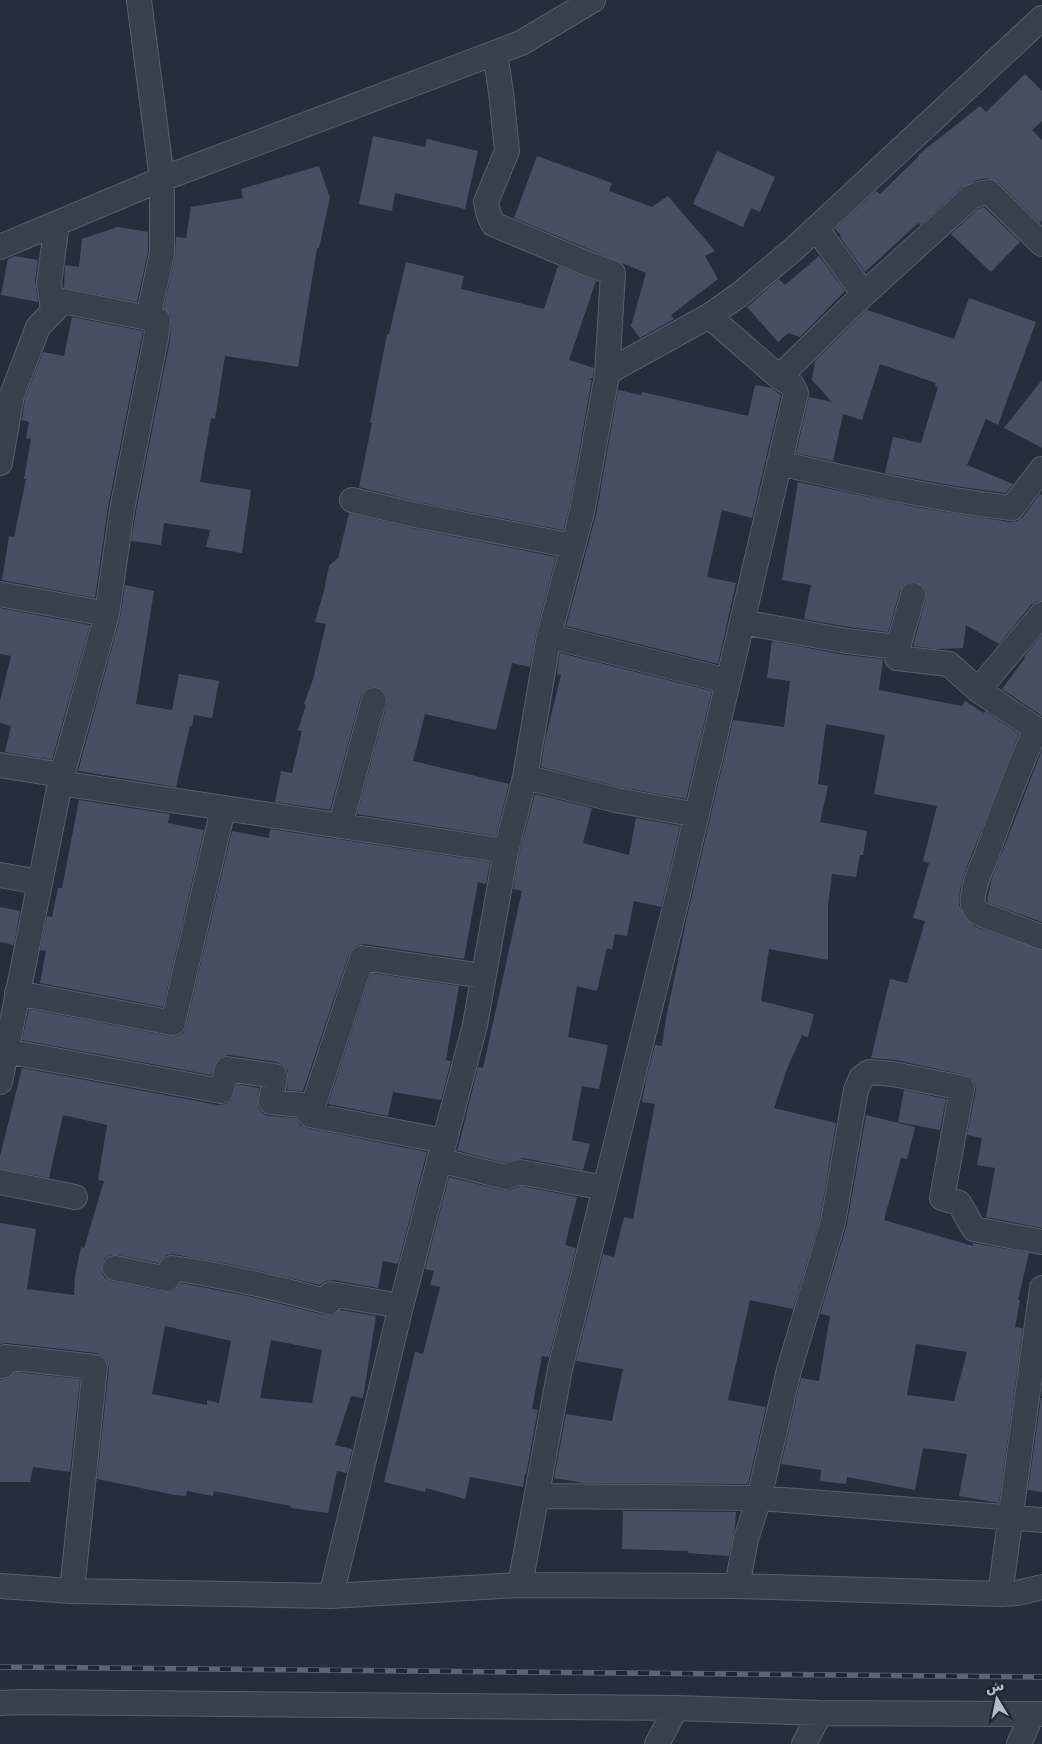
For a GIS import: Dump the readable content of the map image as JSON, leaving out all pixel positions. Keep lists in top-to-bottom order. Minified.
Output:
{"north":"top"}
